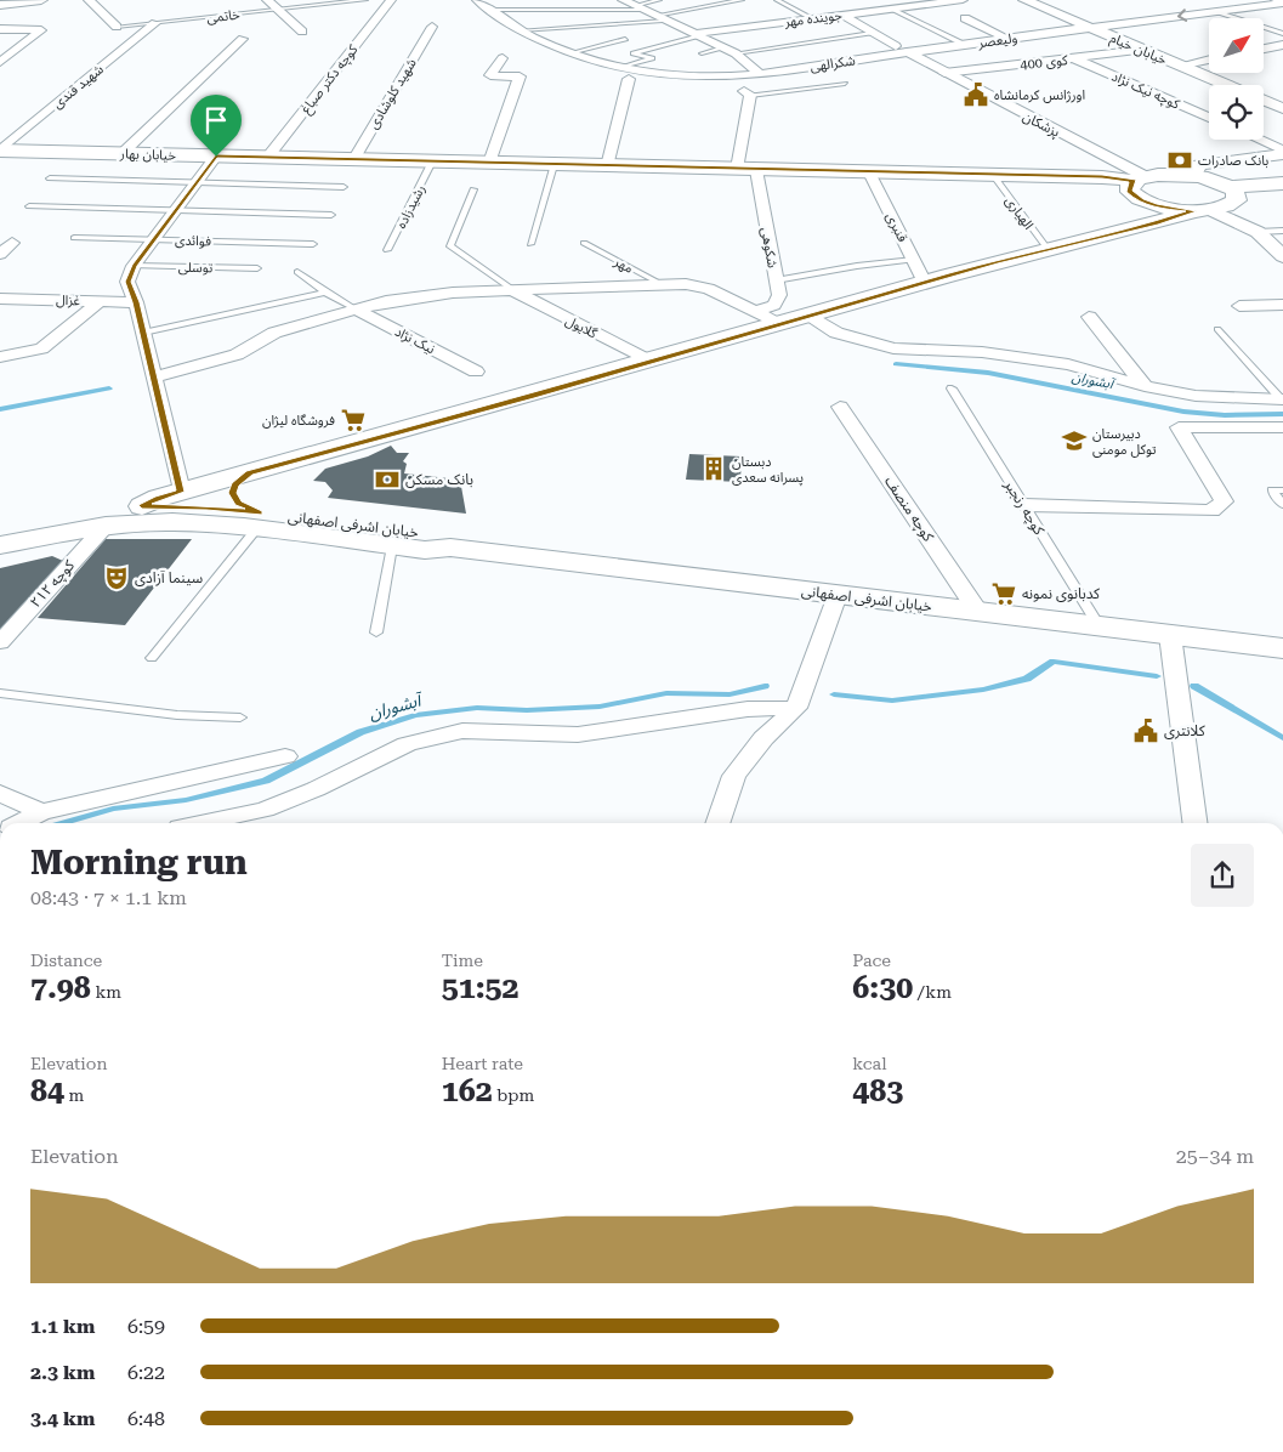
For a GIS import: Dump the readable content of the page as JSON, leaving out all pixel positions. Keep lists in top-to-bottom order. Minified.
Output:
{"streets":{"main road":["خیابان بهار","خیابان اشرفی اصفهانی"],"street":["جوینده مهر","ولیعصر","خیابان خیام","کوی 400","شکرالهی","کوچه دکتر صباغ","شهید قندی","کوچه نیک نژاد","شهید کلوشادی","پزشکان","قنبری","شکوهی","غزال","گلایول","نیک نژاد","کوچه منصف","کوچه ۲۱۲"],"lane":["خاتمی","رشیدزاده","الهیاری","فوائدی","مهر","توسلی","کوچه رنجبر"]},"crossings":[["خاتمی","شهید قندی"],["ولیعصر","خیابان خیام"],["ولیعصر","شکرالهی"],["ولیعصر","پزشکان"],["خیابان خیام","کوی 400"],["کوی 400","کوچه نیک نژاد"],["کوی 400","پزشکان"],["شکرالهی","پزشکان"],["کوچه دکتر صباغ","خیابان بهار"],["شهید قندی","خیابان بهار"],["شهید کلوشادی","خیابان بهار"],["پزشکان","خیابان بهار"],["خیابان بهار","رشیدزاده"],["خیابان بهار","الهیاری"],["خیابان بهار","قنبری"],["خیابان بهار","شکوهی"],["کوچه رنجبر","خیابان اشرفی اصفهانی"],["کوچه منصف","خیابان اشرفی اصفهانی"],["خیابان اشرفی اصفهانی","کوچه ۲۱۲"]],"water":["آبشوران"],"places":{"public building":["اورژانس کرمانشاه","کلانتری"],"bank":["بانک صادرات","بانک مسکن"],"supermarket":["فروشگاه لیژان","کدبانوی نمونه"],"school or university":["دبیرستان توکل مومنی"],"building":["دبستان پسرانه سعدی"],"theatre":["سینما آزادی"]},"north":"top right","page":{"heading":["Morning run","08:43 · 7 × 1.1 km"],"stats":[["Distance","7.98 km"],["Time","51:52"],["Pace","6:30 /km"],["Elevation","84 m"],["Heart rate","162 bpm"],["kcal","483"]],"chart":["Elevation","25–34 m"],"list":[{"name":"1.1 km","note":"6:59"},{"name":"2.3 km","note":"6:22"},{"name":"3.4 km","note":"6:48"}]}}
